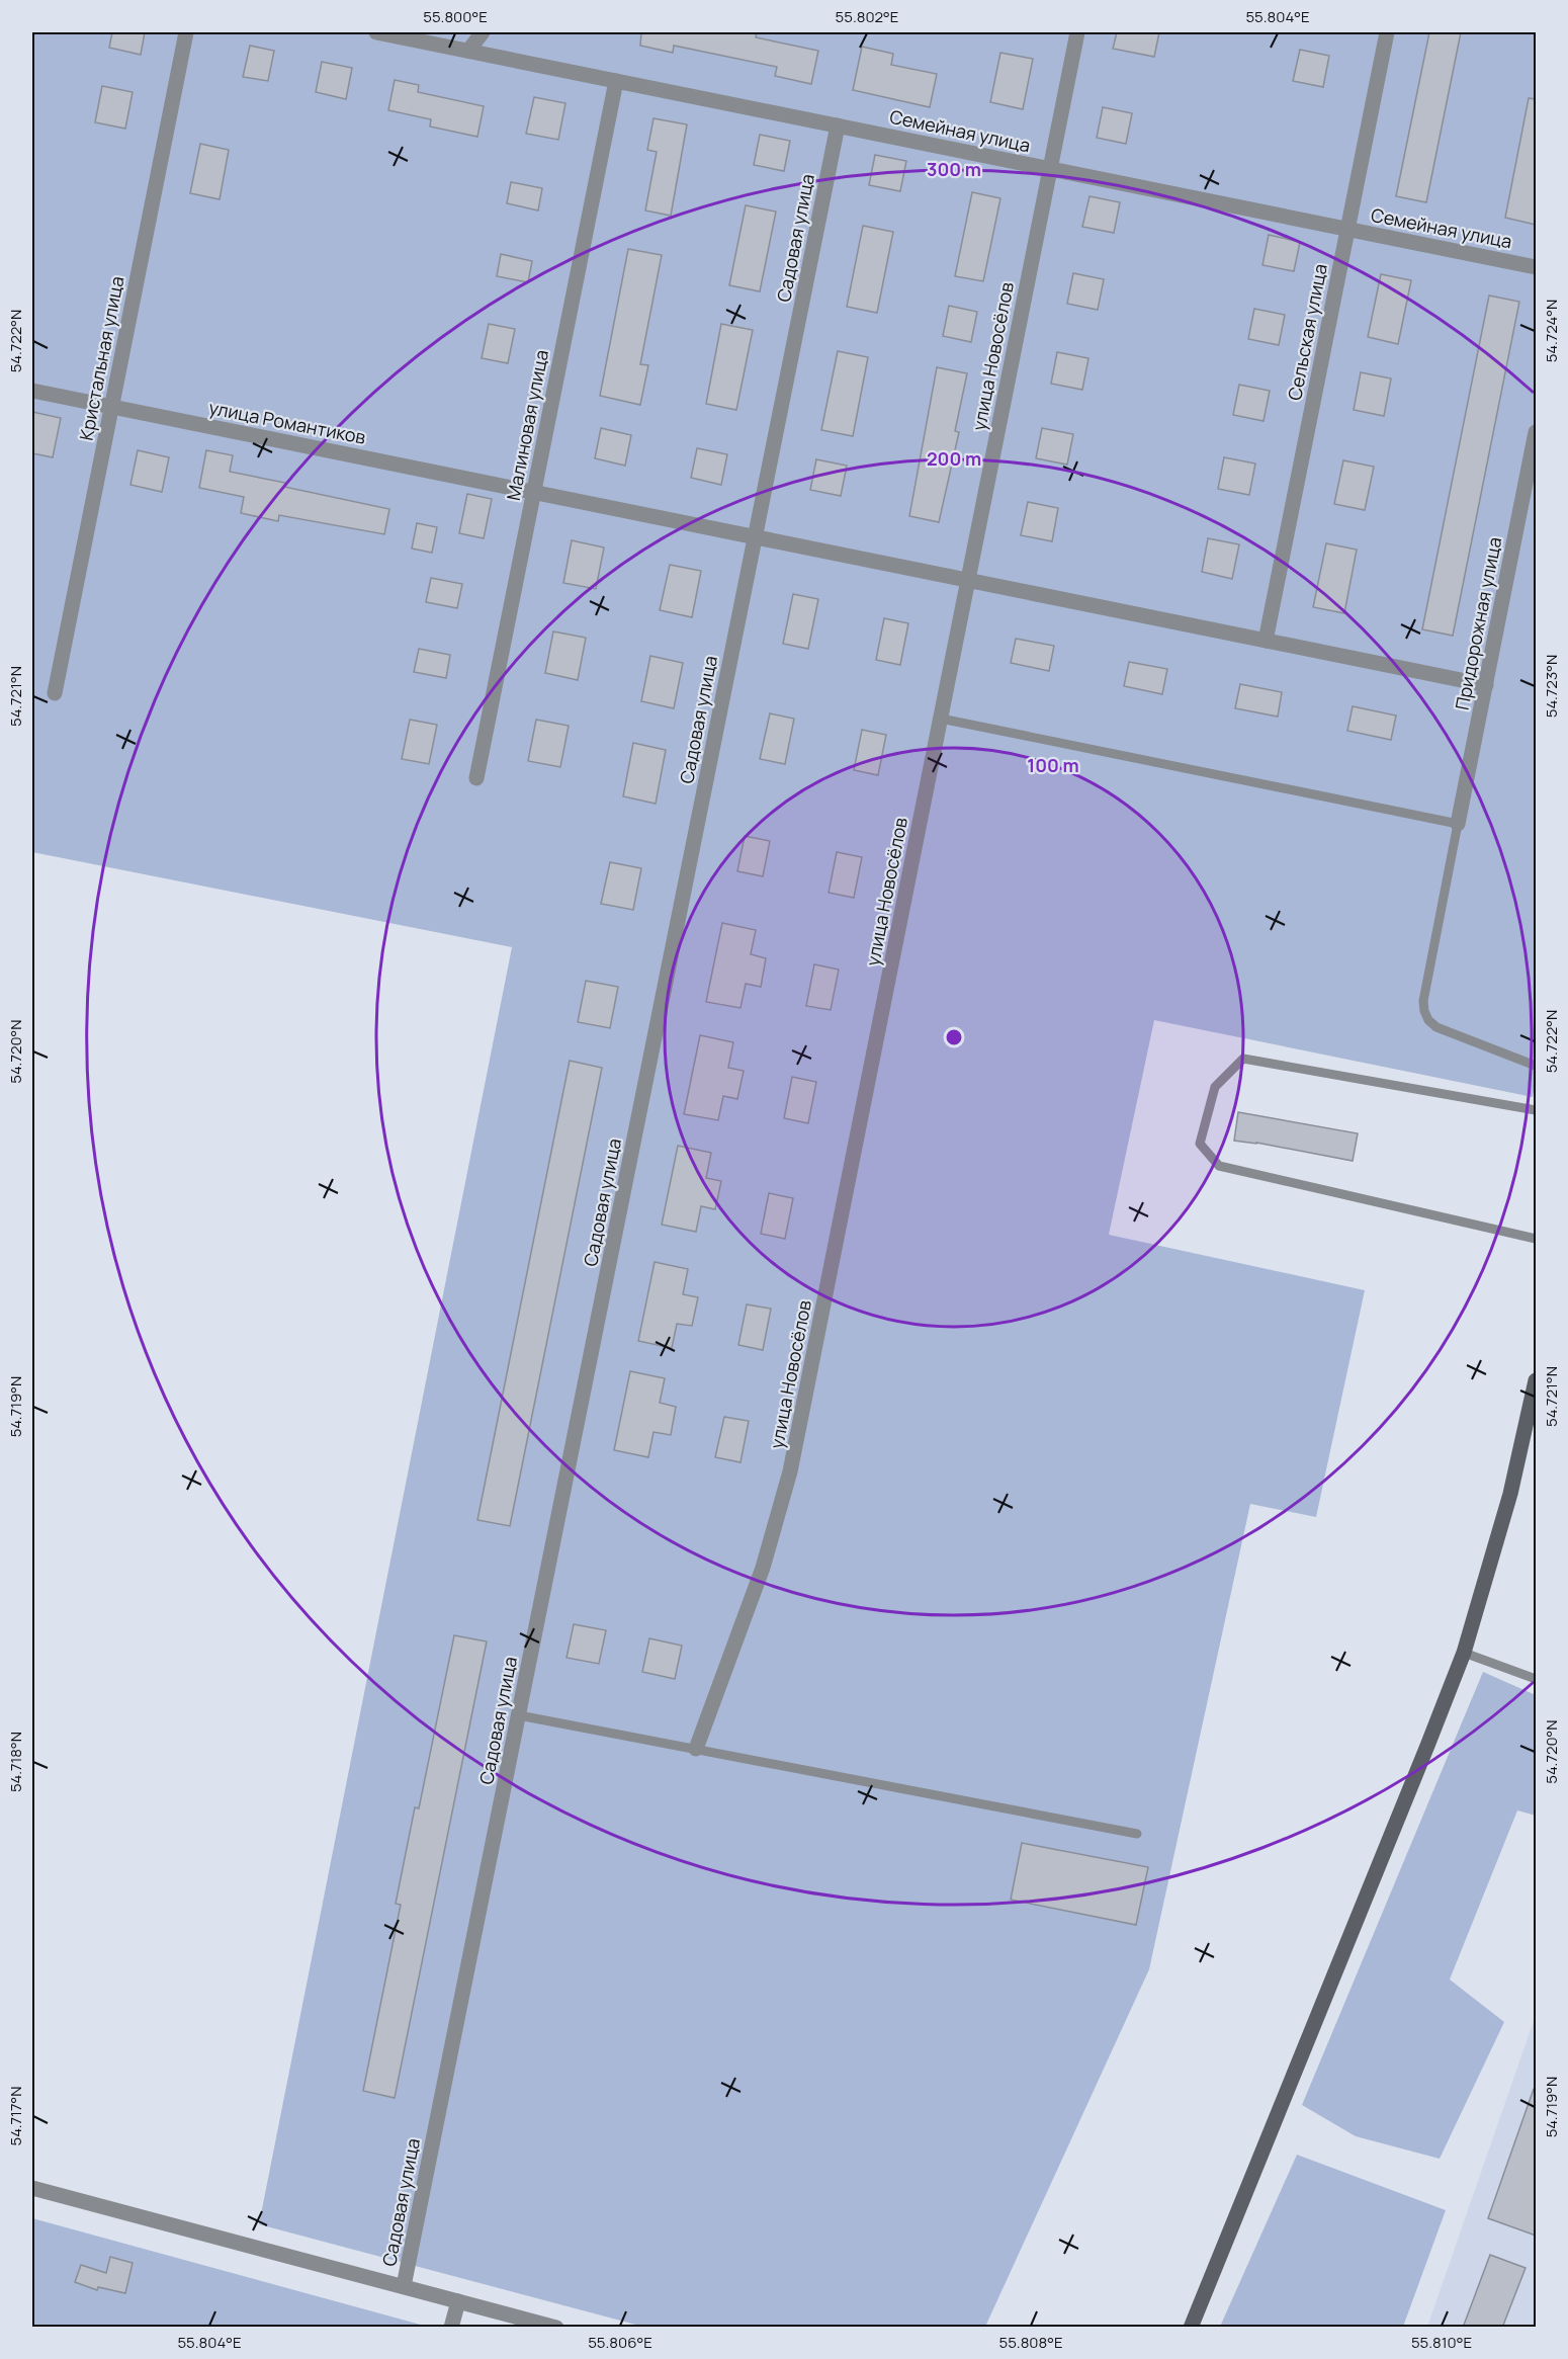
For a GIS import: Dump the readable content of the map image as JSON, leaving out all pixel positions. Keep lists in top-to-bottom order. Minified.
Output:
{"streets":{"street":["Семейная улица","Садовая улица","Сельская улица","улица Новосёлов","Кристальная улица","улица Романтиков","Малиновая улица","Придорожная улица"]},"crossings":[["Семейная улица","Садовая улица"],["Семейная улица","Сельская улица"],["Семейная улица","улица Новосёлов"],["Семейная улица","Малиновая улица"],["Садовая улица","улица Романтиков"],["Сельская улица","улица Романтиков"],["улица Новосёлов","улица Романтиков"],["Кристальная улица","улица Романтиков"],["улица Романтиков","Малиновая улица"],["улица Романтиков","Придорожная улица"]],"coordinates":["55.800°E","55.802°E","55.804°E","54.724°N","54.722°N","54.723°N","54.721°N","54.720°N","54.719°N","54.718°N","54.717°N","55.806°E","55.808°E","55.810°E"],"rings":["300 m","200 m","100 m"]}
